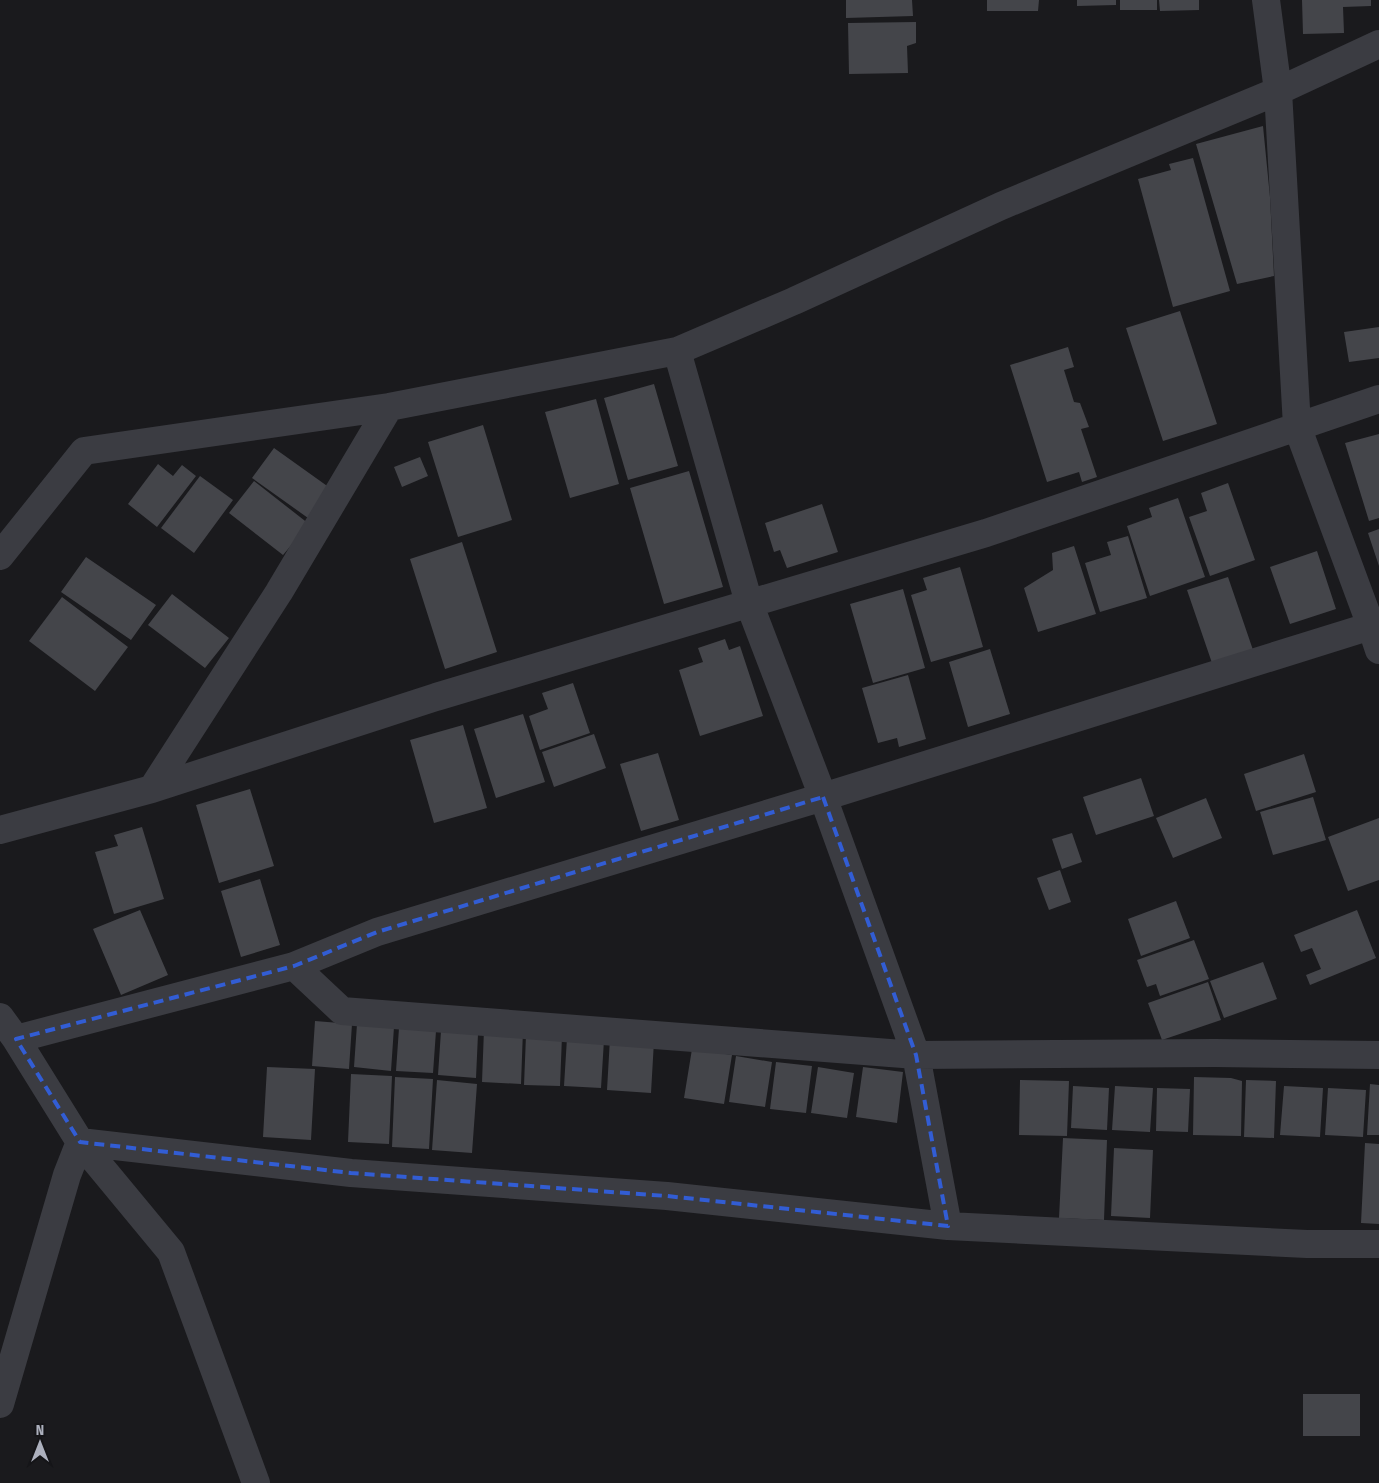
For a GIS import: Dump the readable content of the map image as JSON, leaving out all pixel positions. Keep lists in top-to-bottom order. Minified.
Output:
{"north":"top"}
